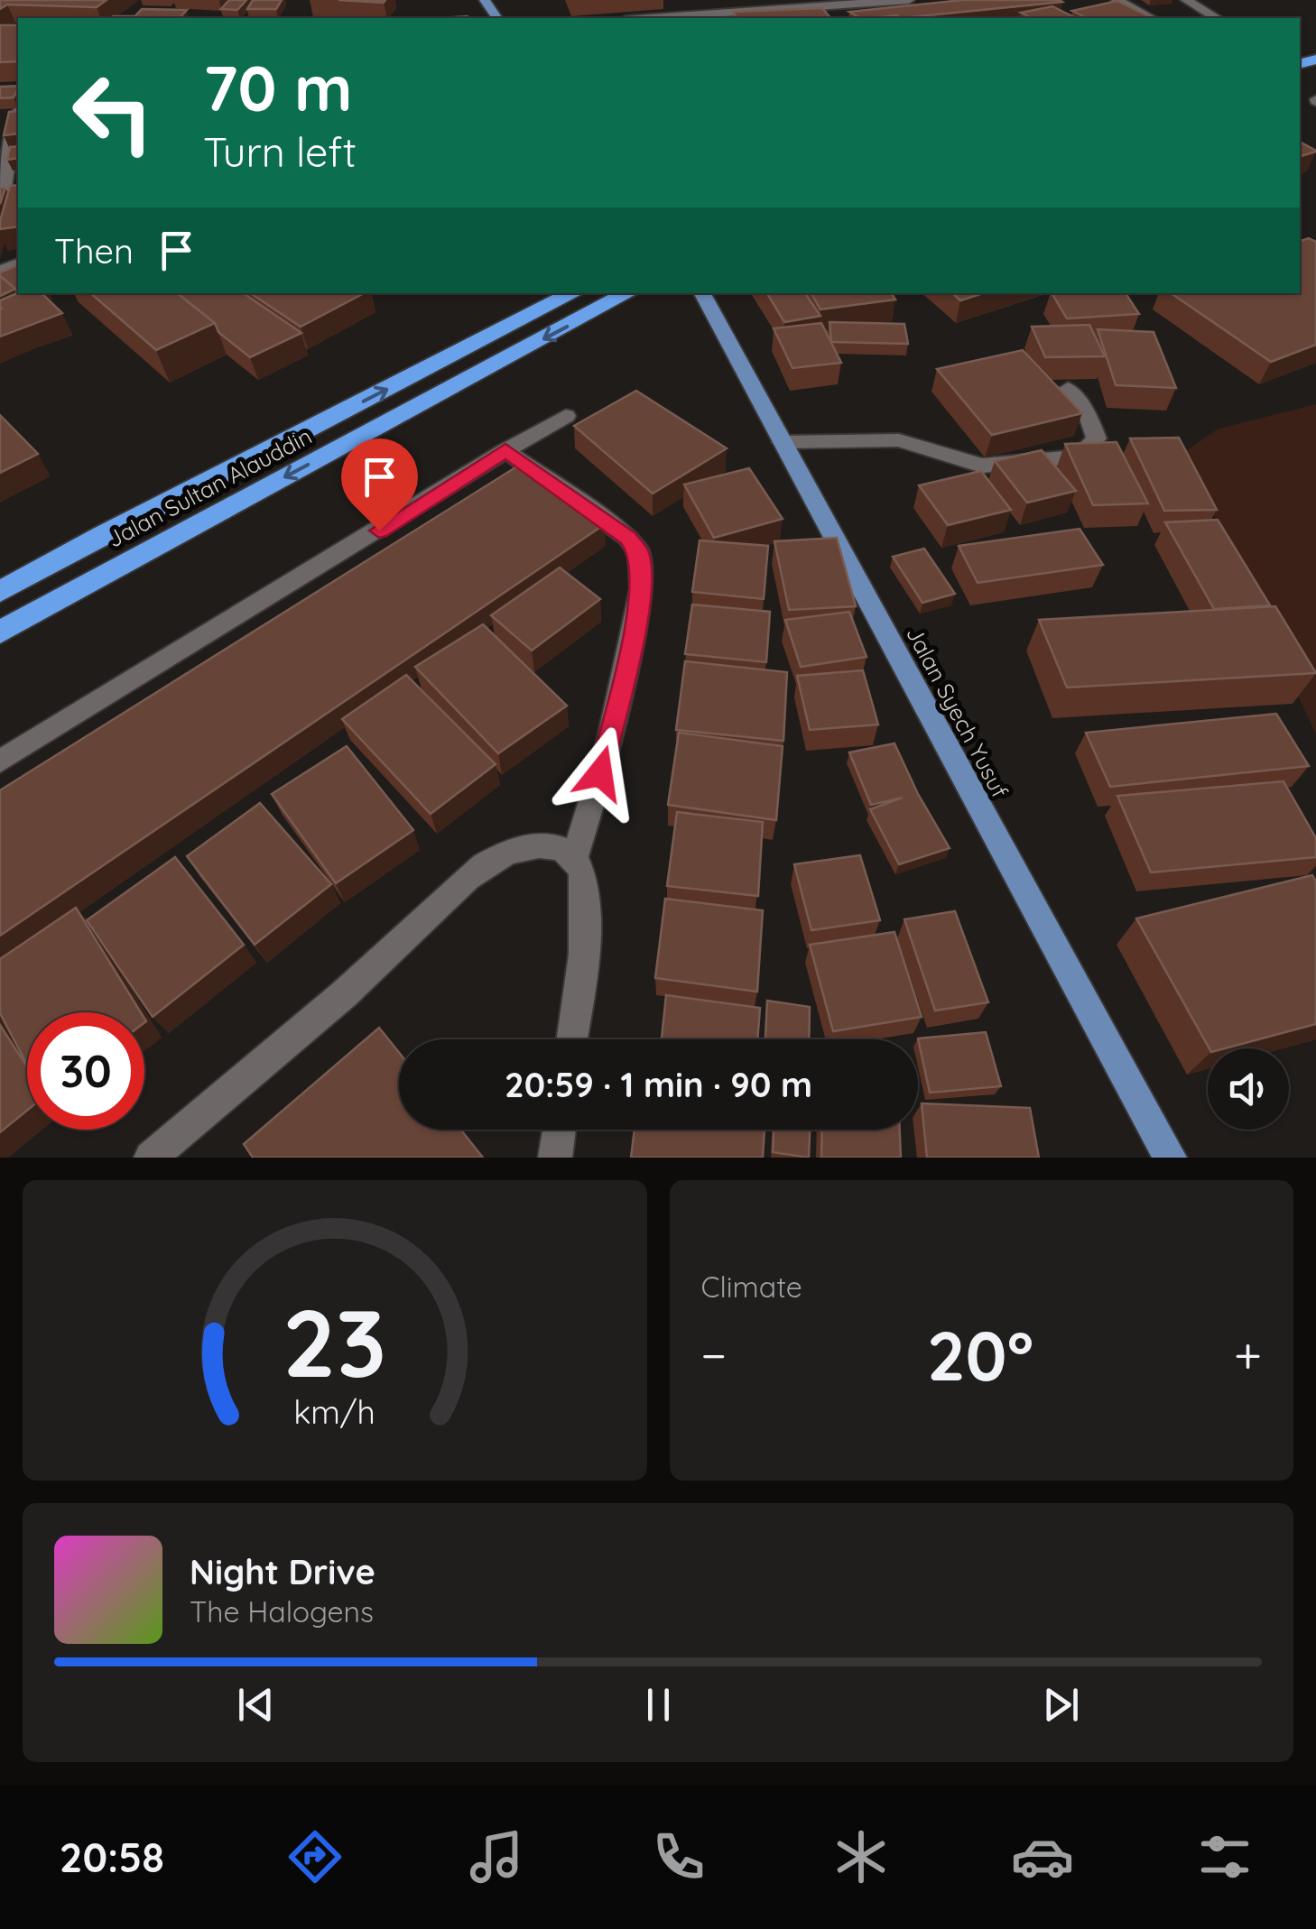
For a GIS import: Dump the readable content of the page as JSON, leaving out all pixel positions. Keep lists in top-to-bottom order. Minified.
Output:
{"streets":{"highway":["Jalan Sultan Alauddin"],"main road":["Jalan Syech Yusuf"]},"page":{"turn":["70 m","Turn left"],"then":"Then","limit":"30","trip":"20:59 · 1 min · 90 m","tile":"Climate","heat":["−","20°","+"],"song":["Night Drive","The Halogens"],"tabs":"20:58","gauge":["23","km/h"]}}
